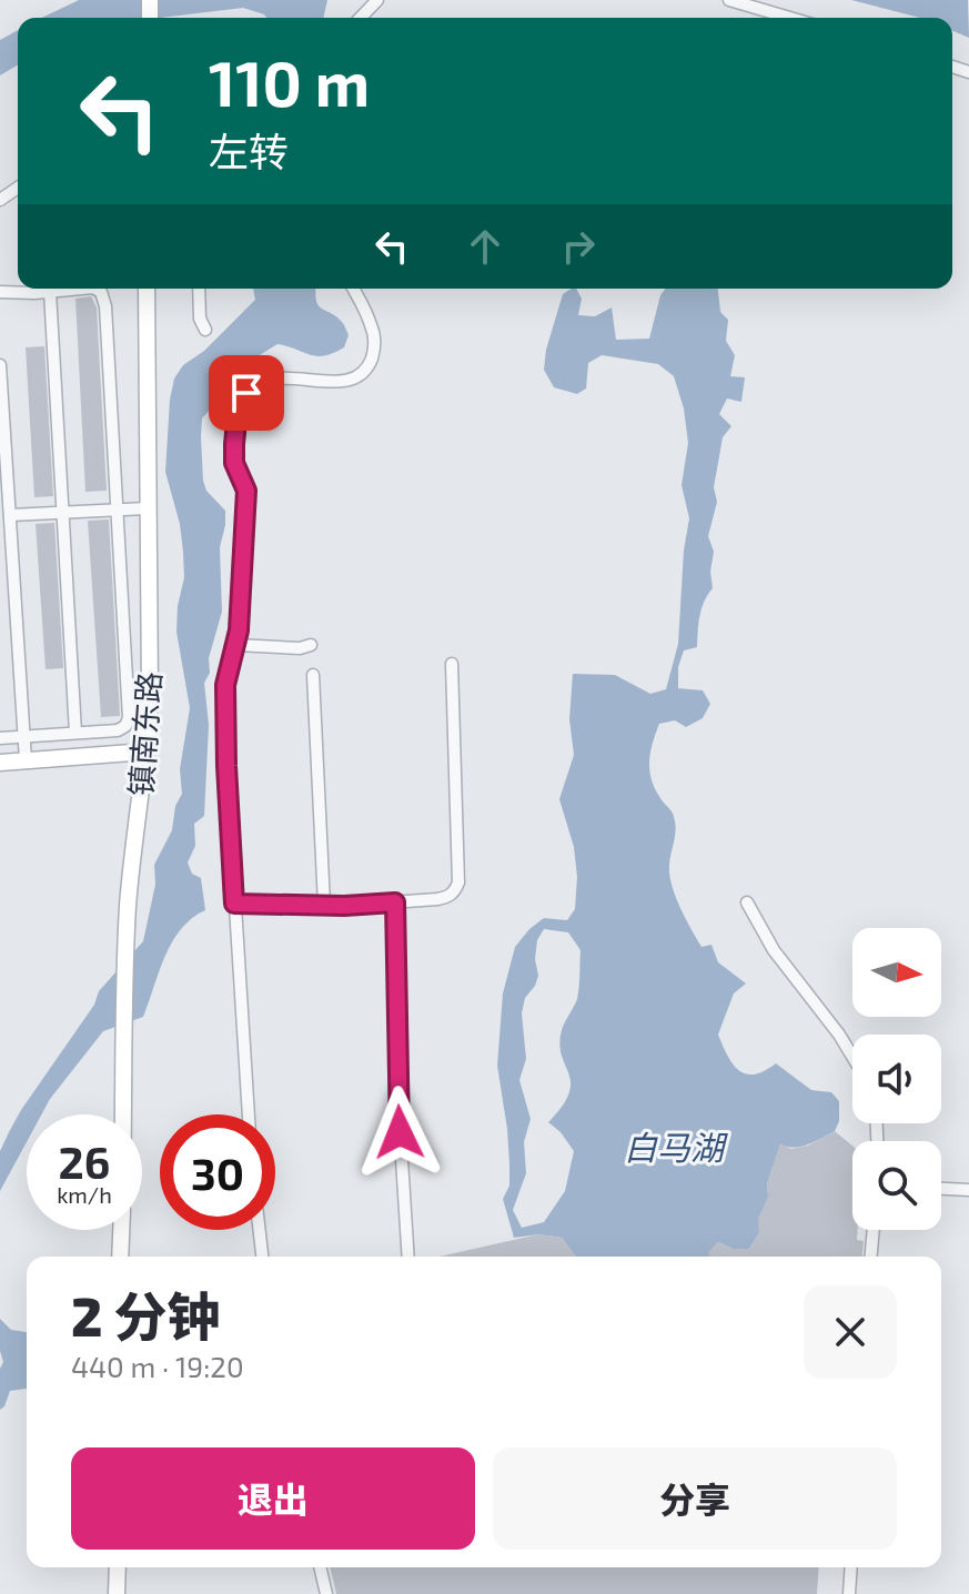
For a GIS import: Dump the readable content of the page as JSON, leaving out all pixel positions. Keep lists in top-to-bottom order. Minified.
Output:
{"streets":{"street":["镇南东路"]},"water":["白马湖"],"north":"right","page":{"turn":["110 m","左转"],"speed":"26 km/h","limit":"30","heading":["2 分钟","440 m · 19:20"],"buttons":["退出","分享"]}}
